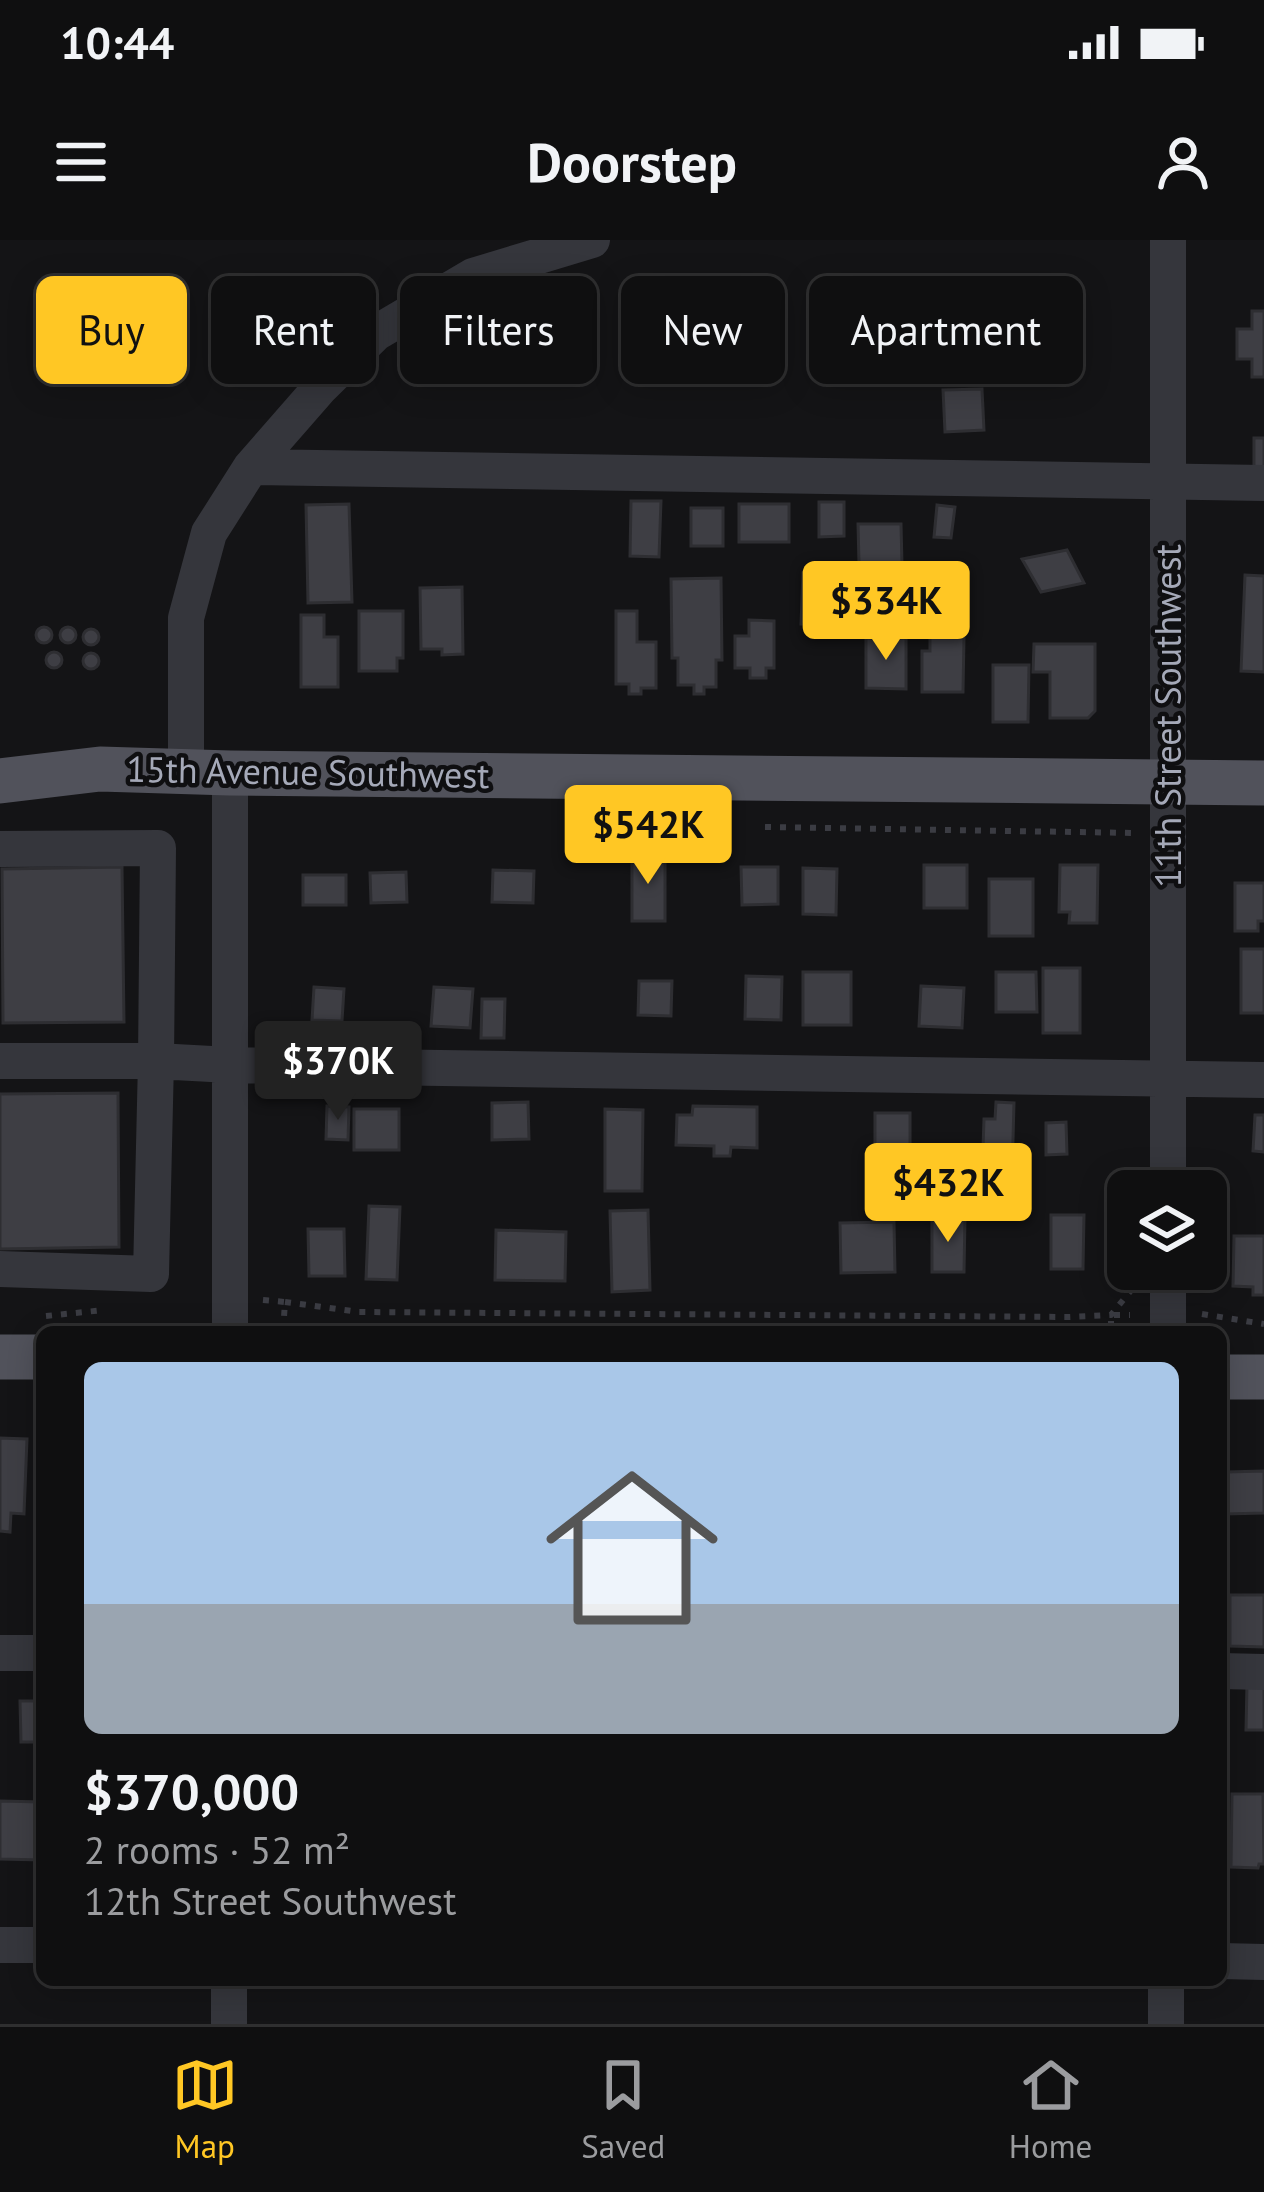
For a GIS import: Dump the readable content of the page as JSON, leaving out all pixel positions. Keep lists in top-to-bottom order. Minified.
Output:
{"streets":{"main road":["15th Avenue Southwest"],"street":["11th Street Southwest"]},"crossings":[["11th Street Southwest","15th Avenue Southwest"]],"page":{"status":"10:44","header":"Doorstep","chip":["Buy","Rent","Filters","New","Apartment"],"price":["$334K","$542K","$370K","$432K"],"list":[{"name":"$370,000","note":"2 rooms · 52 m² · 12th Street Southwest"}],"tabs":["Map","Saved","Home"]}}
